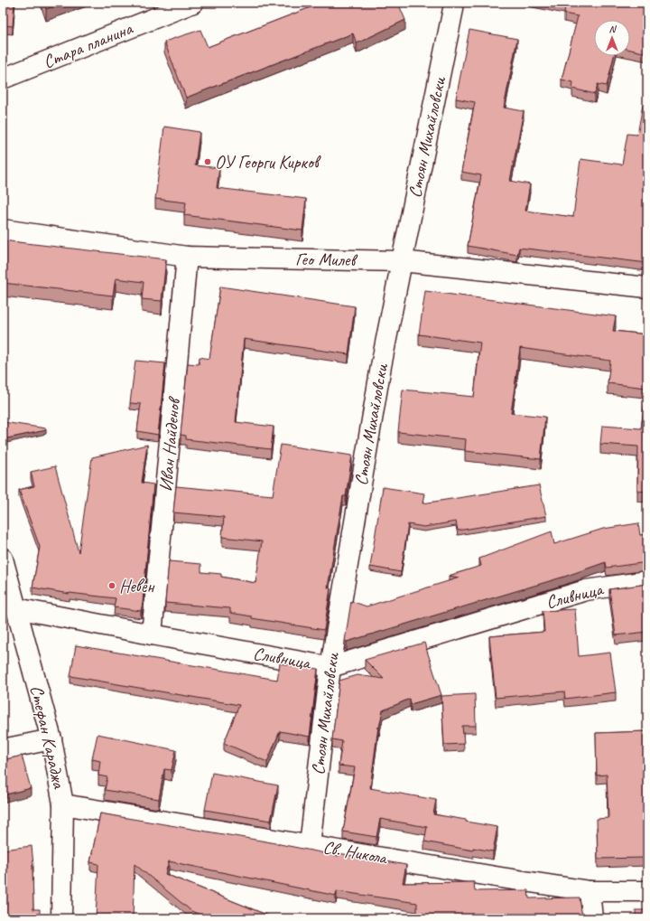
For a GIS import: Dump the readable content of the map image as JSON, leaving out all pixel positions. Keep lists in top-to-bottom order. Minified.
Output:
{"streets":{"street":["Стара планина","Стоян Михайловски","Гео Милев","Иван Найденов","Сливница","Стефан Караджа","Св. Никола"]},"crossings":[["Стоян Михайловски","Гео Милев"],["Стоян Михайловски","Сливница"],["Стоян Михайловски","Св. Никола"],["Гео Милев","Иван Найденов"],["Иван Найденов","Сливница"],["Сливница","Стефан Караджа"],["Стефан Караджа","Св. Никола"]],"places":["ОУ Георги Кирков","Невен"],"north":"top"}
